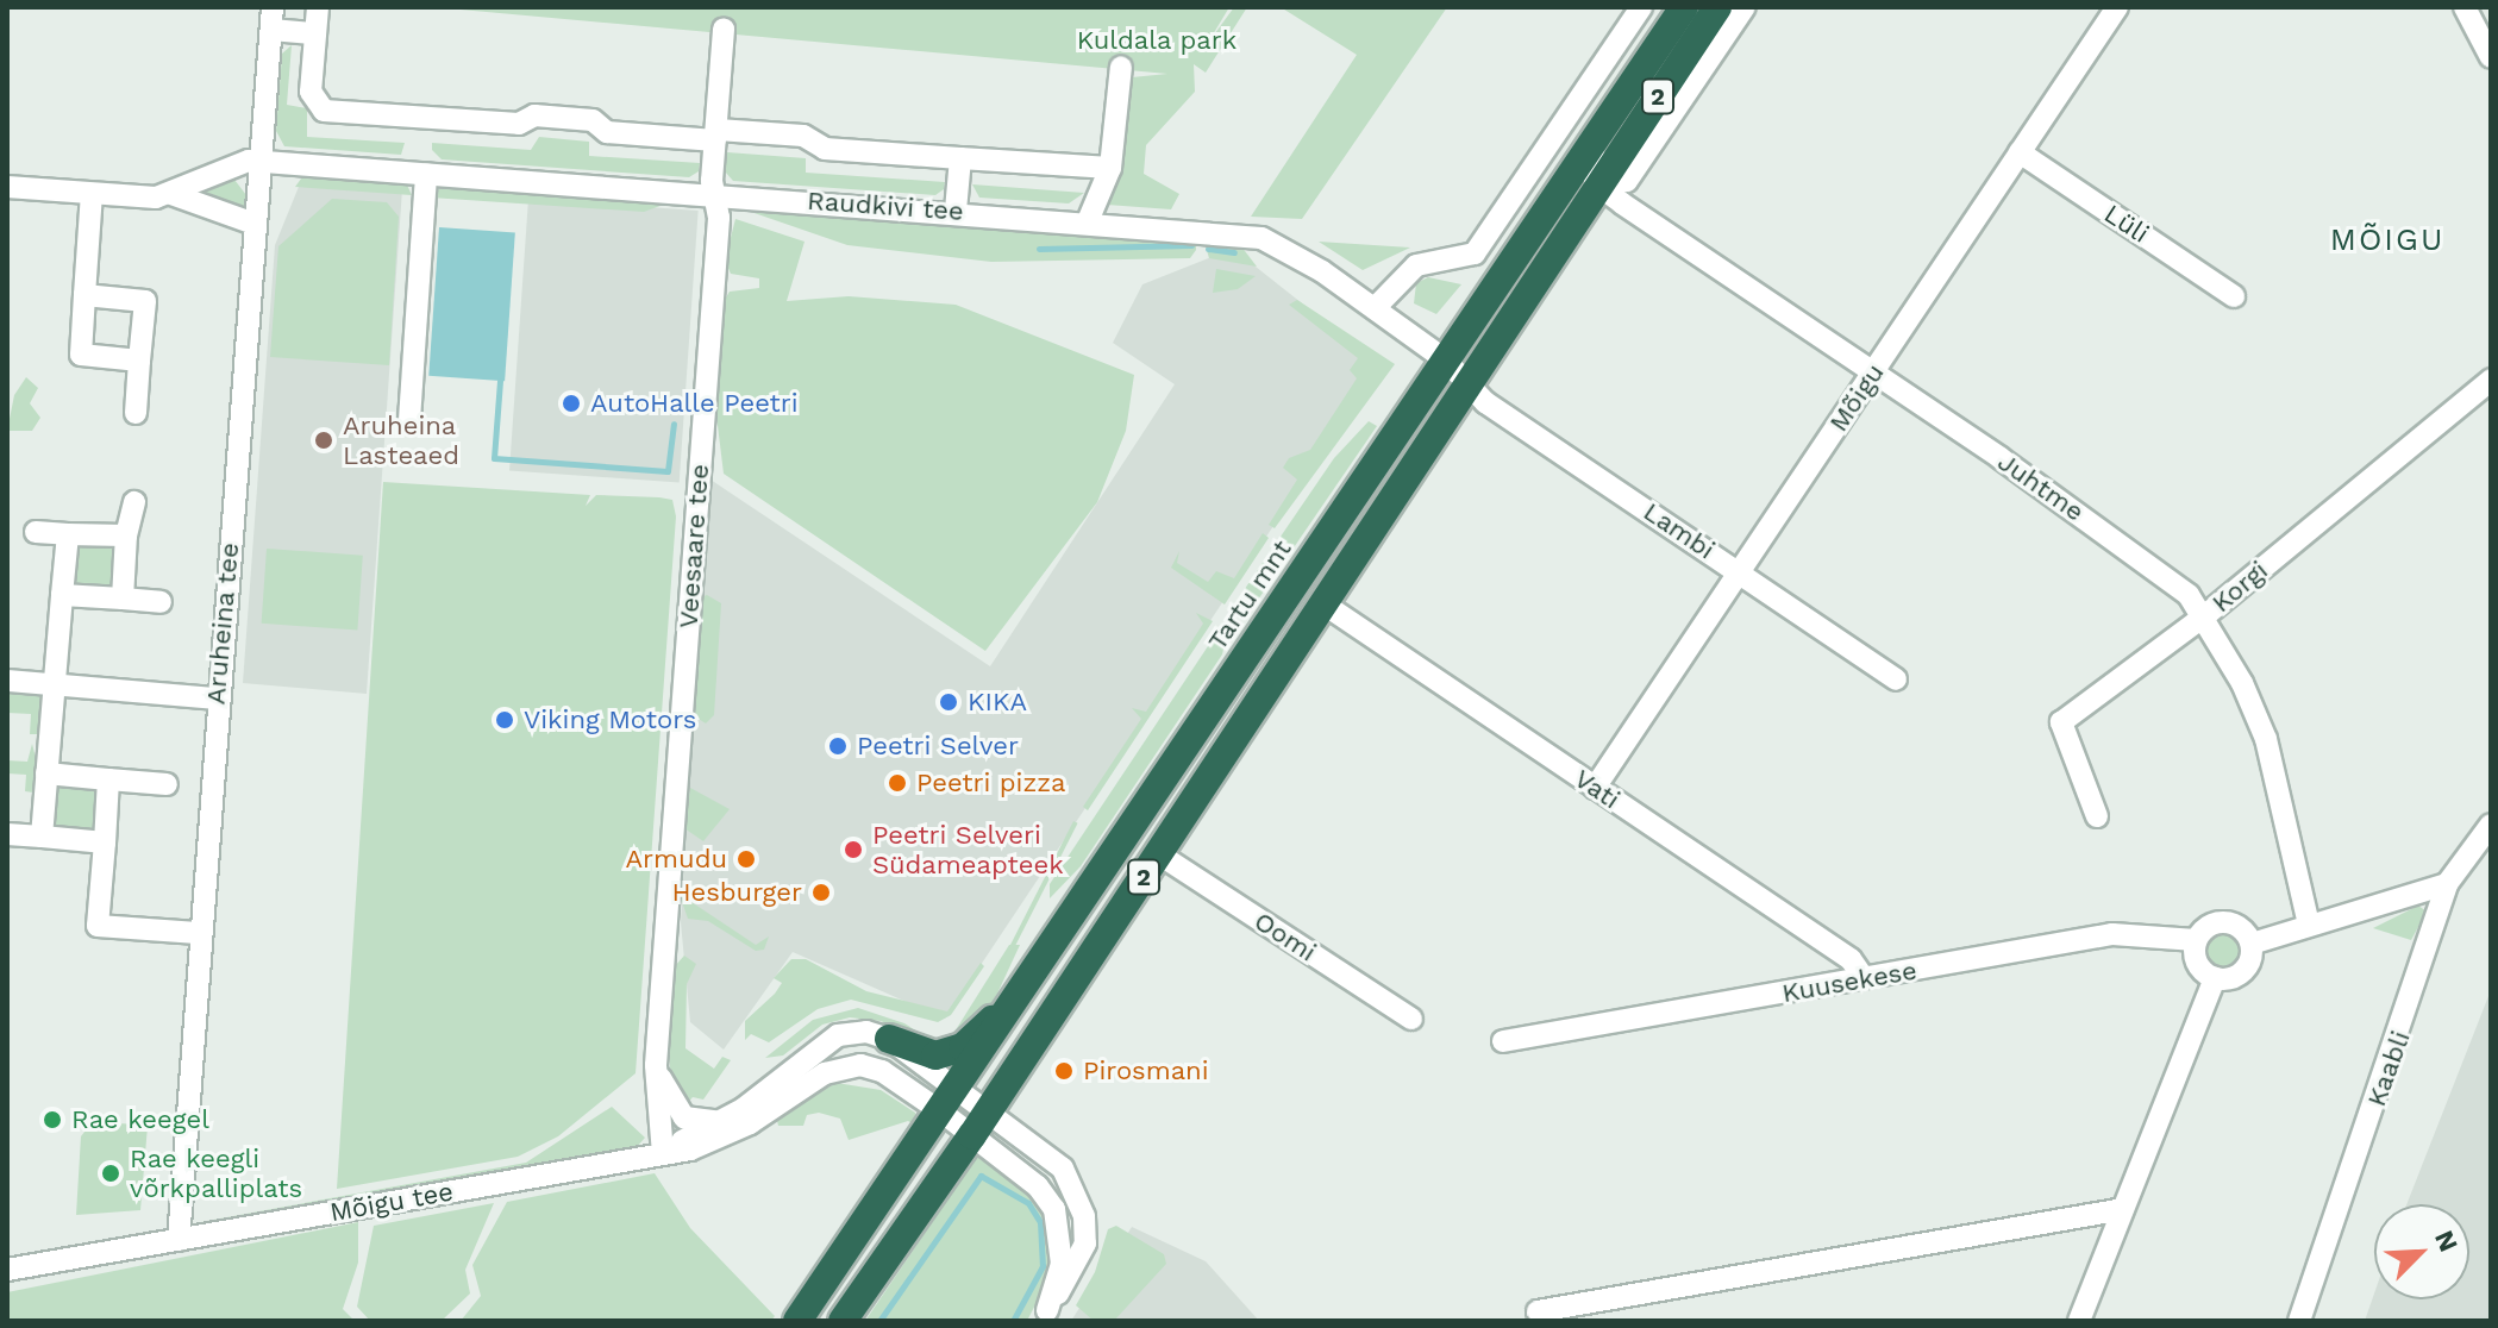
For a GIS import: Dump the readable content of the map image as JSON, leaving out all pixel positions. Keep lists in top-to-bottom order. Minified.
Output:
{"streets":{"highway":["2","Tartu mnt"],"street":["Raudkivi tee","Lüli","Mõigu","Juhtme","Lambi","Veesaare tee","Korgi","Aruheina tee","Vati","Oomi","Kuusekese","Kaabli","Mõigu tee"]},"crossings":[["2","Raudkivi tee"],["2","Juhtme"],["2","Lambi"],["2","Tartu mnt"],["2","Vati"],["2","Oomi"],["2","Mõigu tee"],["Raudkivi tee","Lambi"],["Raudkivi tee","Veesaare tee"],["Raudkivi tee","Tartu mnt"],["Raudkivi tee","Aruheina tee"],["Lüli","Mõigu"],["Mõigu","Juhtme"],["Mõigu","Lambi"],["Mõigu","Vati"],["Juhtme","Korgi"],["Veesaare tee","Mõigu tee"],["Tartu mnt","Mõigu tee"],["Aruheina tee","Mõigu tee"],["Vati","Kuusekese"]],"districts":["MÕIGU"],"parks":["Kuldala park"],"places":["AutoHalle Peetri","Aruheina Lasteaed","KIKA","Viking Motors","Peetri Selver","Peetri pizza","Peetri Selveri Südameapteek","Armudu","Hesburger","Pirosmani","Rae keegel","Rae keegli võrkpalliplats"],"north":"top right"}
